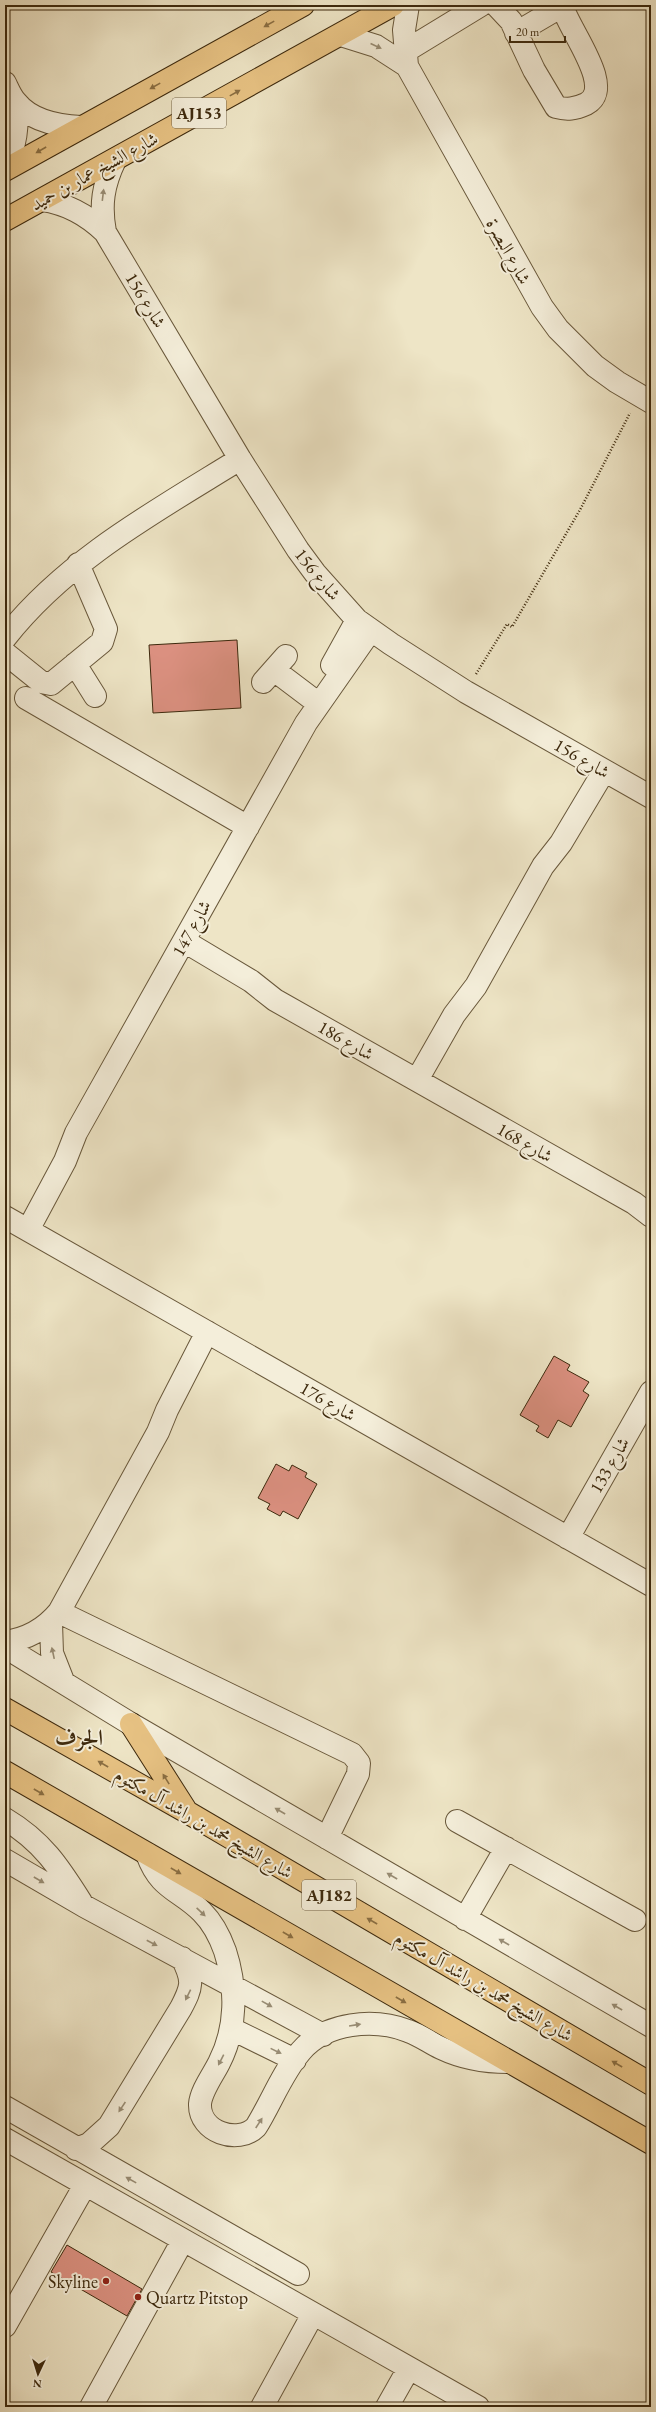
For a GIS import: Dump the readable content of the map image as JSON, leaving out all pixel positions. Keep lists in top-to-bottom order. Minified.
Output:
{"streets":{"main road":["AJ153","شارع الشيخ عمار بن حميد","شارع الشيخ محمد بن راشد آل مكتوم","AJ182"],"street":["شارع البصرة","شارع 156","شارع 147","شارع 186","شارع 168","شارع 176","شارع 133"]},"crossings":[["شارع الشيخ عمار بن حميد","شارع البصرة"],["شارع الشيخ عمار بن حميد","شارع 156"],["شارع 156","شارع 147"],["شارع 147","شارع 186"],["شارع 147","شارع 176"],["شارع 186","شارع 168"],["شارع 176","شارع 133"]],"districts":["الجرف"],"places":["Skyline","Quartz Pitstop"],"scale_bar":"20 m","north":"bottom"}
